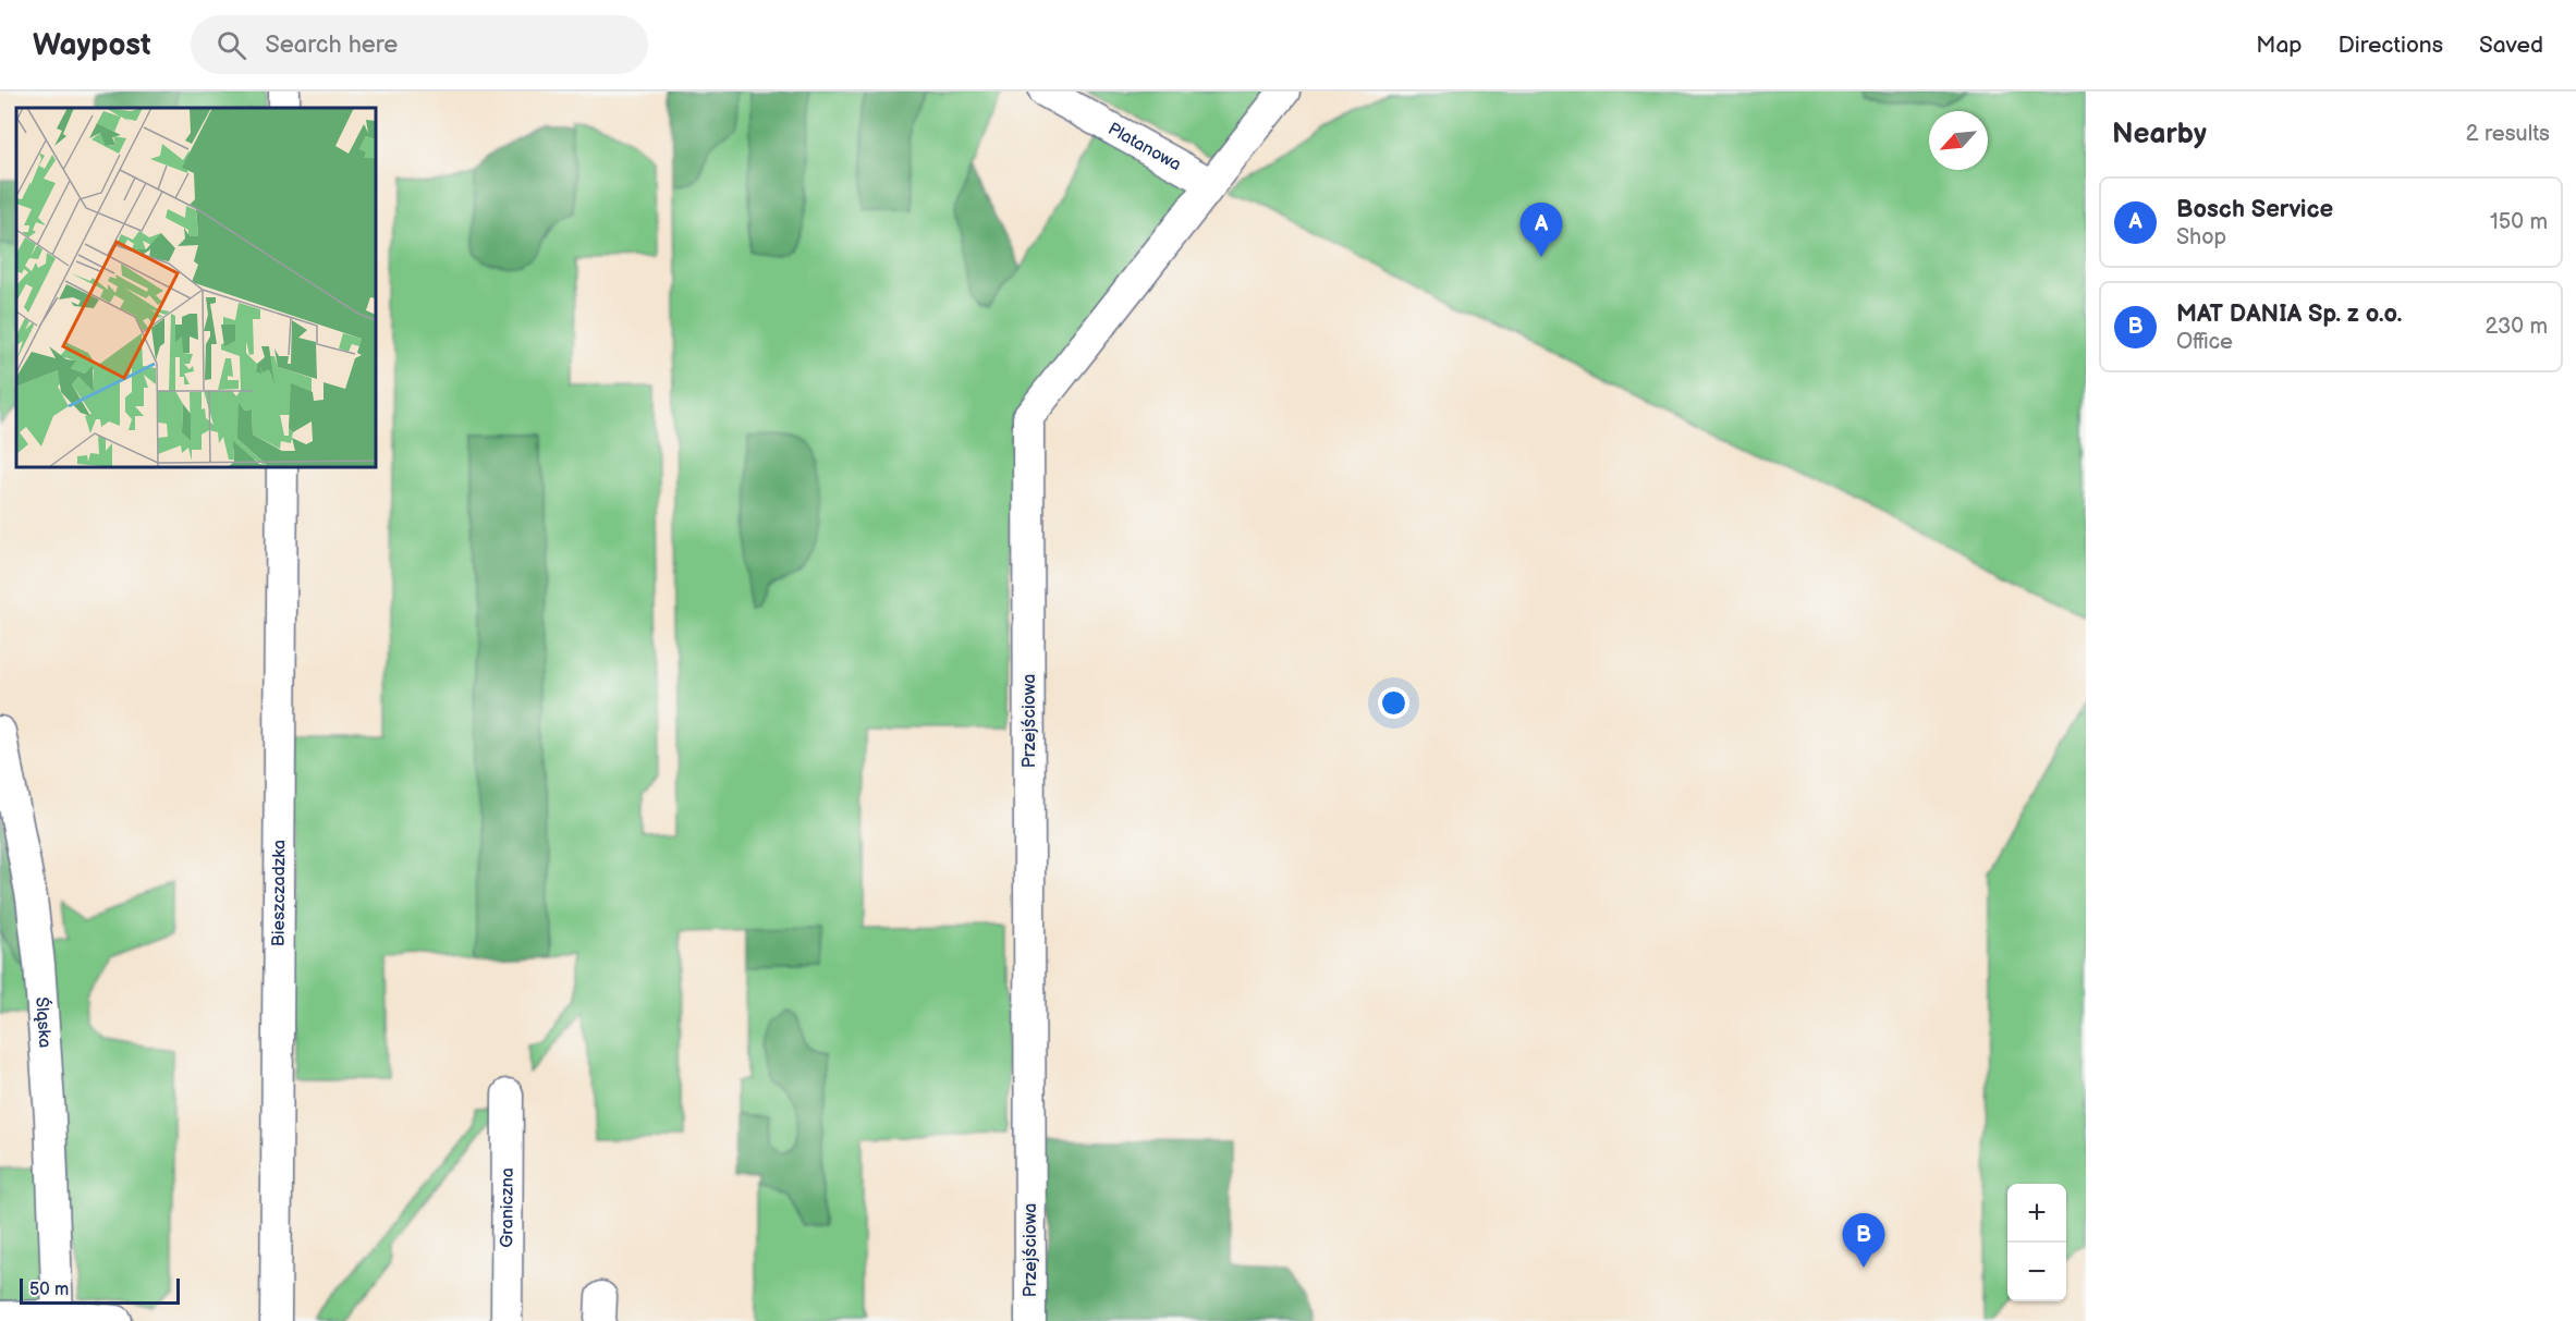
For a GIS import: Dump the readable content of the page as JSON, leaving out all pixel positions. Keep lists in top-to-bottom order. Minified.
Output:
{"streets":{"street":["Platanowa","Przejściowa","Bieszczadzka","Śląska","Graniczna"]},"crossings":[["Platanowa","Przejściowa"]],"scale_bar":"50 m","north":"bottom left","page":{"header":"Waypost","search":"Search here","nav":["Map","Directions","Saved"],"heading":["Nearby","2 results"],"list":[{"mark":"A","name":"Bosch Service","note":"Shop","value":"150 m"},{"mark":"B","name":"MAT DANIA Sp. z o.o.","note":"Office","value":"230 m"}],"pins":["A","B"],"map_buttons":["+","−"],"scale":"50 m"}}
